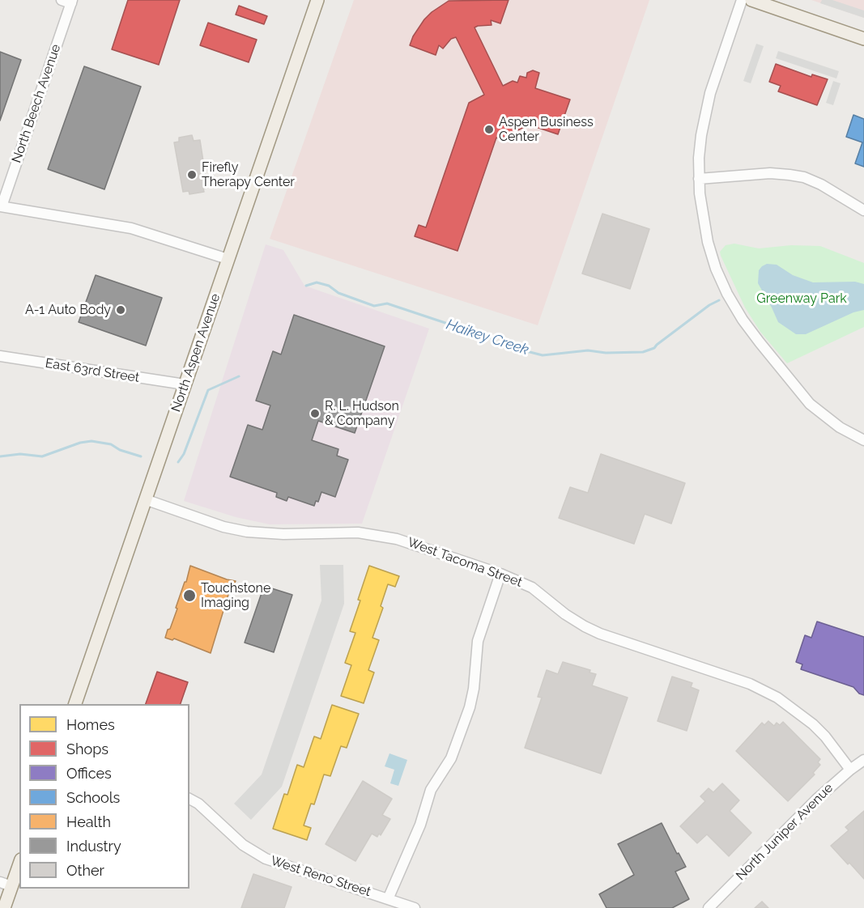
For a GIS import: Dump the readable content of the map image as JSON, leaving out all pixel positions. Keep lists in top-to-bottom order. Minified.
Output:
{"streets":{"main road":["North Aspen Avenue"],"street":["North Beech Avenue","East 63rd Street","West Tacoma Street","North Juniper Avenue","West Reno Street"]},"crossings":[["North Aspen Avenue","East 63rd Street"],["North Aspen Avenue","West Tacoma Street"],["West Tacoma Street","North Juniper Avenue"]],"water":["Haikey Creek"],"parks":["Greenway Park"],"places":["Aspen Business Center","Firefly Therapy Center","A-1 Auto Body","R. L. Hudson & Company","Touchstone Imaging"],"legend":["Homes","Shops","Offices","Schools","Health","Industry","Other"]}
